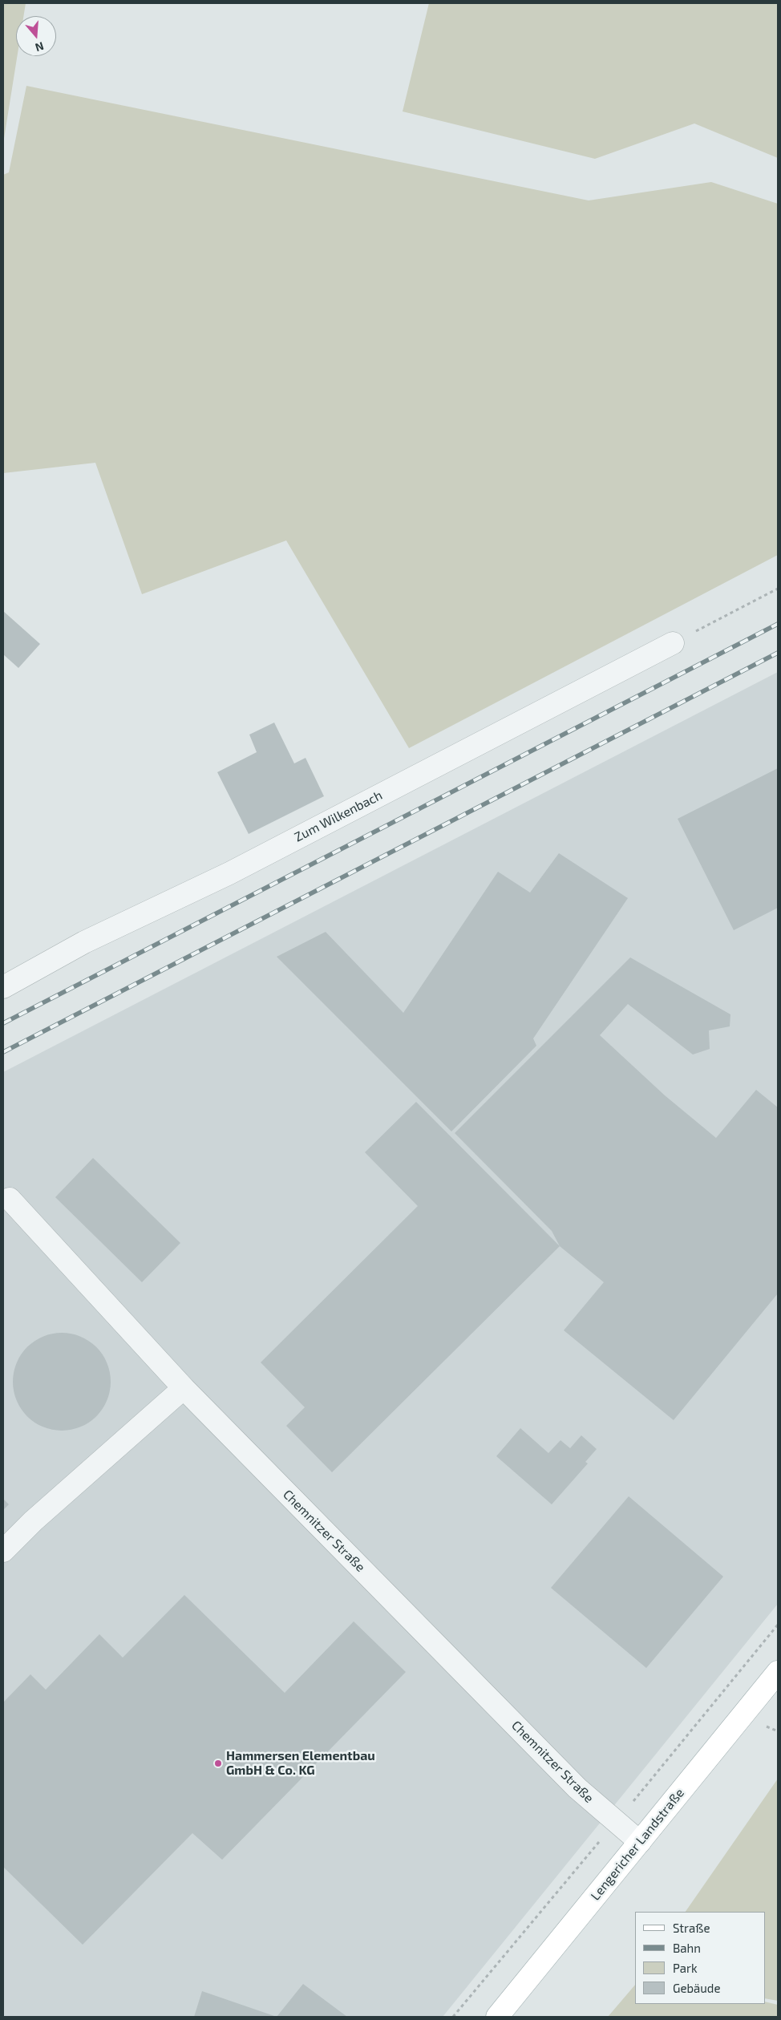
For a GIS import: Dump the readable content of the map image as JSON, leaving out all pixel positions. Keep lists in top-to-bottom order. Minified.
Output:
{"streets":{"main road":["Lengericher Landstraße"],"street":["Zum Wilkenbach","Chemnitzer Straße"]},"crossings":[["Chemnitzer Straße","Lengericher Landstraße"]],"places":["Hammersen Elementbau GmbH & Co. KG"],"legend":["Straße","Bahn","Park","Gebäude"],"north":"bottom"}
